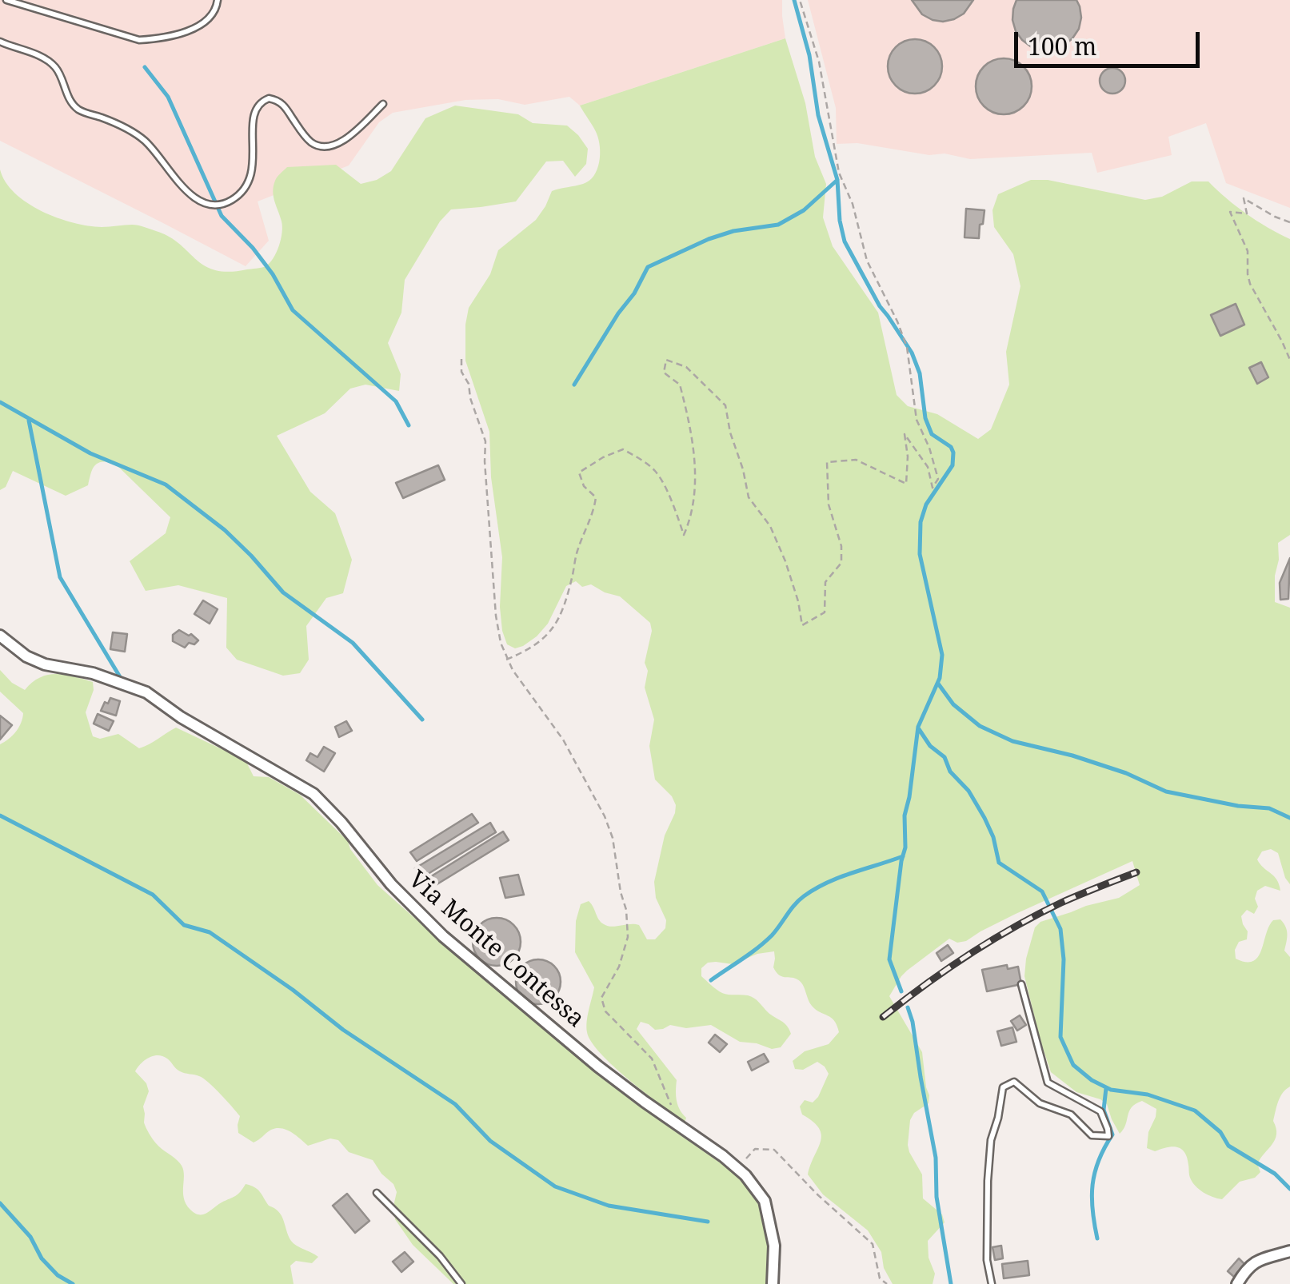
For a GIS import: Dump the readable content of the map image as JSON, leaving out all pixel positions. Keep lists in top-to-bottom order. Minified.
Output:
{"streets":{"street":["Via Monte Contessa"]},"scale_bar":"100 m"}
